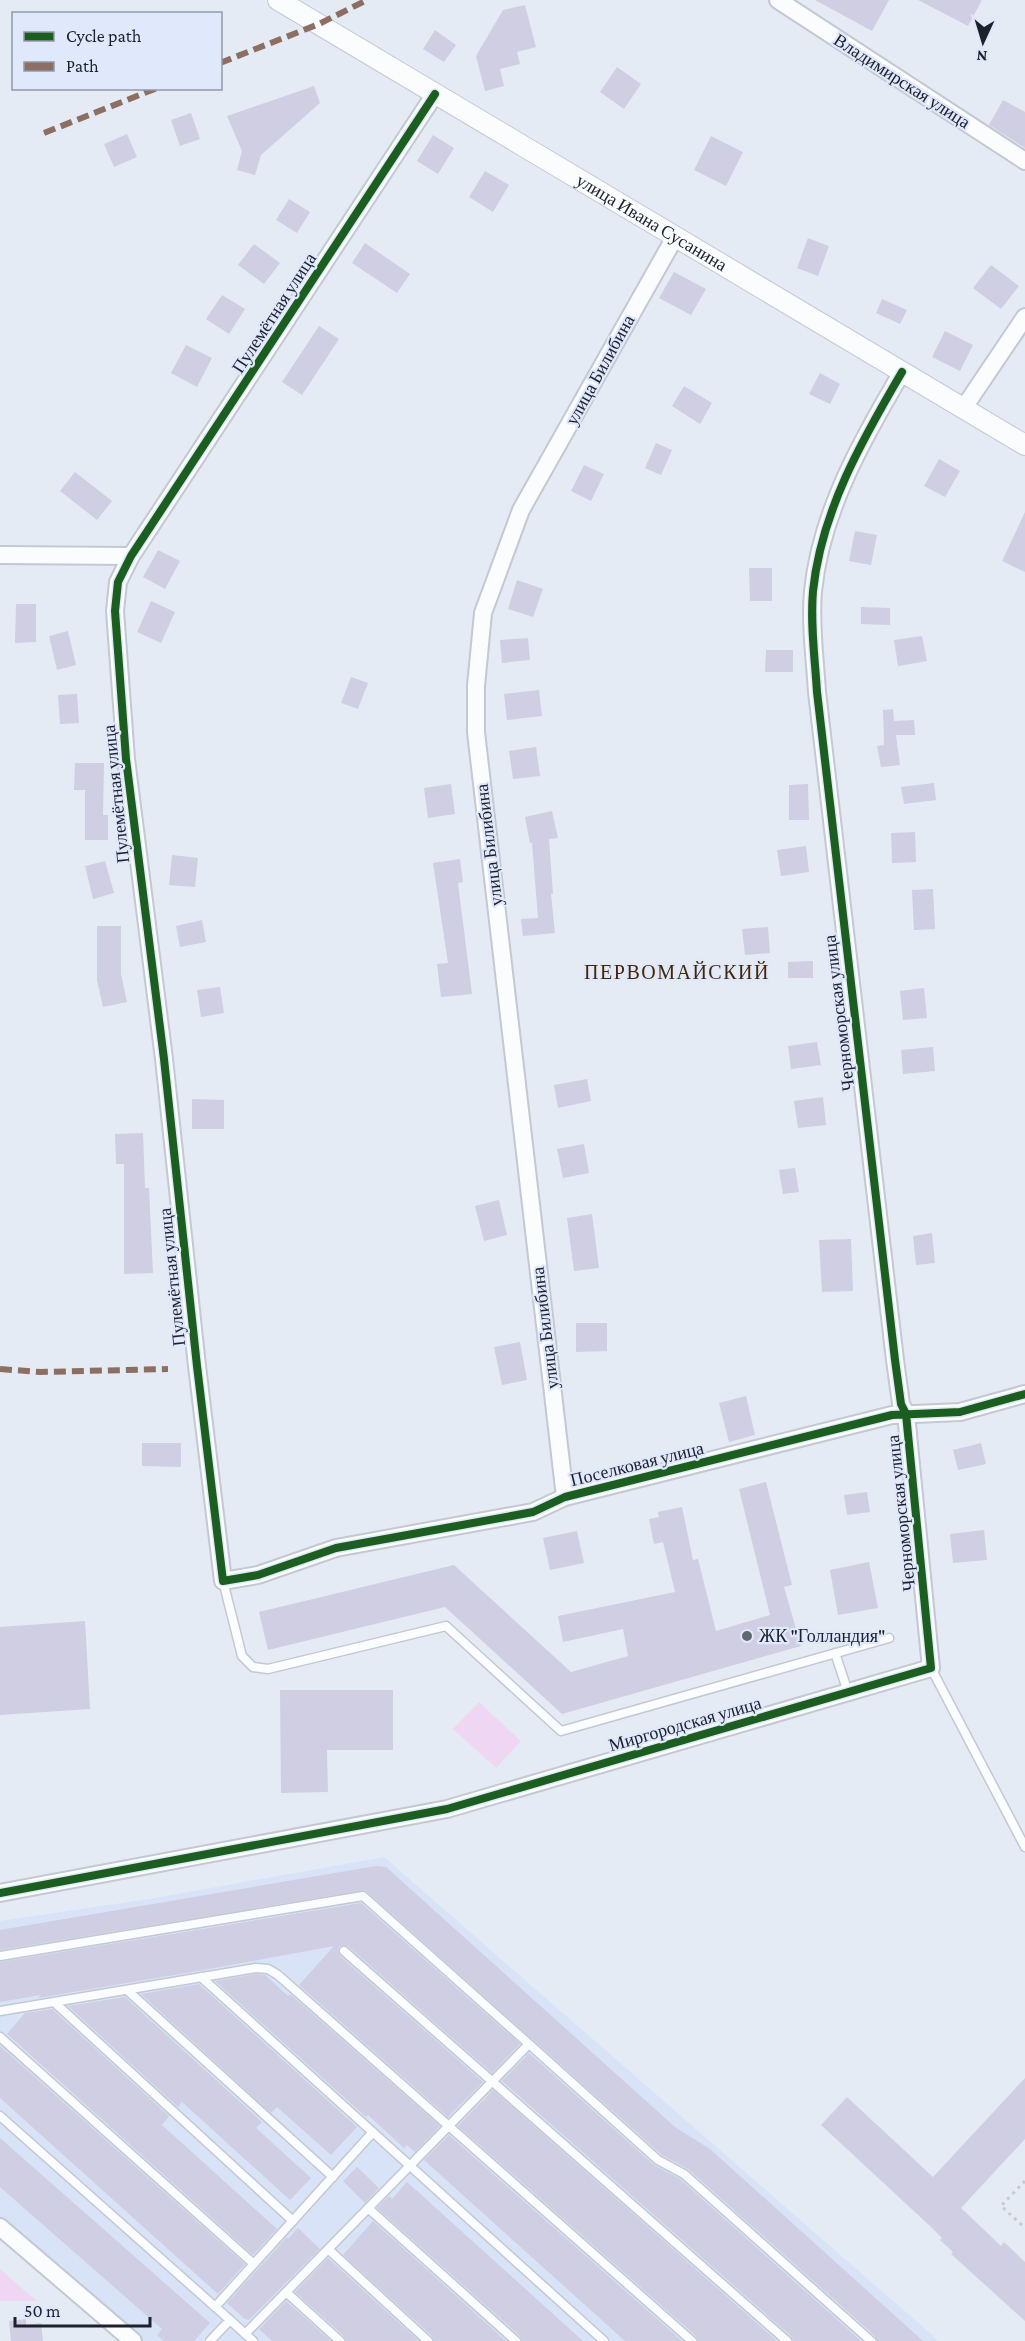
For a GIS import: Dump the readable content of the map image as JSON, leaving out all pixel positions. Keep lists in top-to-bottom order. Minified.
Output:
{"streets":{"street":["Владимирская улица","улица Ивана Сусанина","Пулемётная улица","улица Билибина","Черноморская улица","Поселковая улица","Миргородская улица"]},"crossings":[["улица Ивана Сусанина","Пулемётная улица"],["улица Ивана Сусанина","улица Билибина"],["улица Ивана Сусанина","Черноморская улица"],["Пулемётная улица","Поселковая улица"],["улица Билибина","Поселковая улица"],["Черноморская улица","Поселковая улица"],["Черноморская улица","Миргородская улица"]],"districts":["ПЕРВОМАЙСКИЙ"],"places":["ЖК \"Голландия\""],"legend":["Cycle path","Path"],"scale_bar":"50 m","north":"bottom"}
